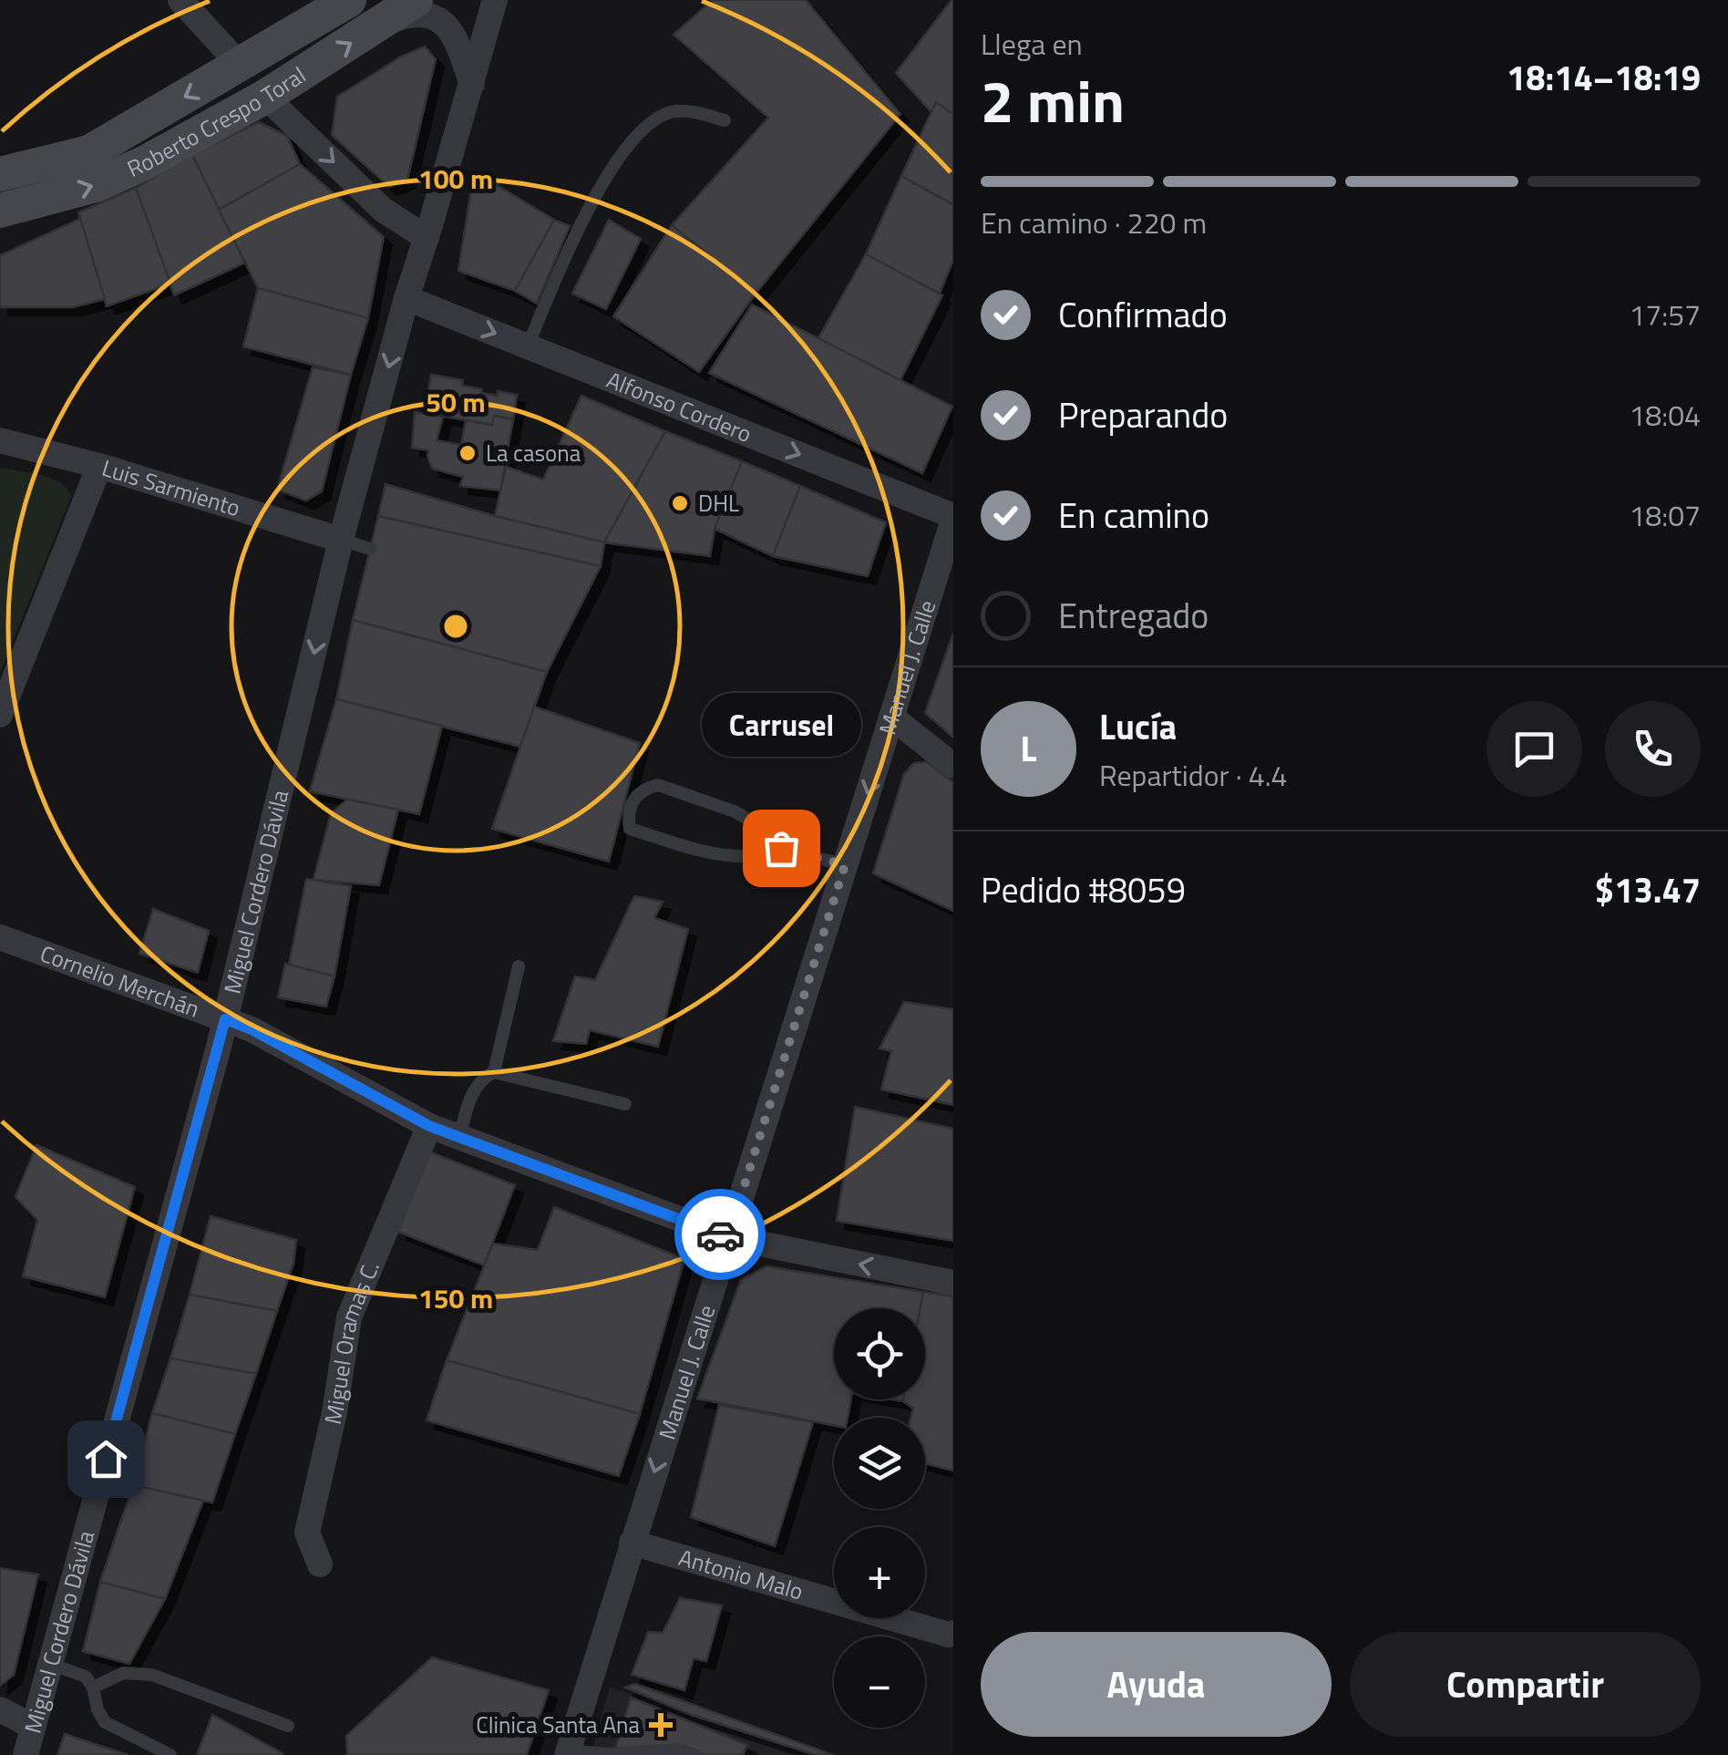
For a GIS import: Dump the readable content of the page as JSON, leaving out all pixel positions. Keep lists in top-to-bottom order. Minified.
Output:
{"streets":{"main road":["Roberto Crespo Toral"],"street":["Alfonso Cordero","Luis Sarmiento","Manuel J. Calle","Miguel Cordero Dávila","Cornelio Merchán","Miguel Oramas C.","Antonio Malo"]},"crossings":[["Alfonso Cordero","Manuel J. Calle"],["Alfonso Cordero","Miguel Cordero Dávila"],["Luis Sarmiento","Miguel Cordero Dávila"],["Manuel J. Calle","Cornelio Merchán"],["Manuel J. Calle","Antonio Malo"],["Miguel Cordero Dávila","Cornelio Merchán"],["Cornelio Merchán","Miguel Oramas C."]],"one_way":["Alfonso Cordero","Manuel J. Calle","Miguel Cordero Dávila"],"places":{"other":["La casona","DHL","Carrusel"],"health":["Clinica Santa Ana"]},"page":{"heading":["2 min","Llega en","18:14–18:19"],"panel":["Lucía","Repartidor · 4.4","Pedido #8059","$13.47"],"bar":"En camino · 220 m","list":[["Confirmado","17:57"],["Preparando","18:04"],["En camino","18:07"],"Entregado"],"bubble":"Carrusel","round":"L","map_buttons":["+","−"],"buttons":["Ayuda","Compartir"]},"rings":["100 m","50 m","150 m"]}
